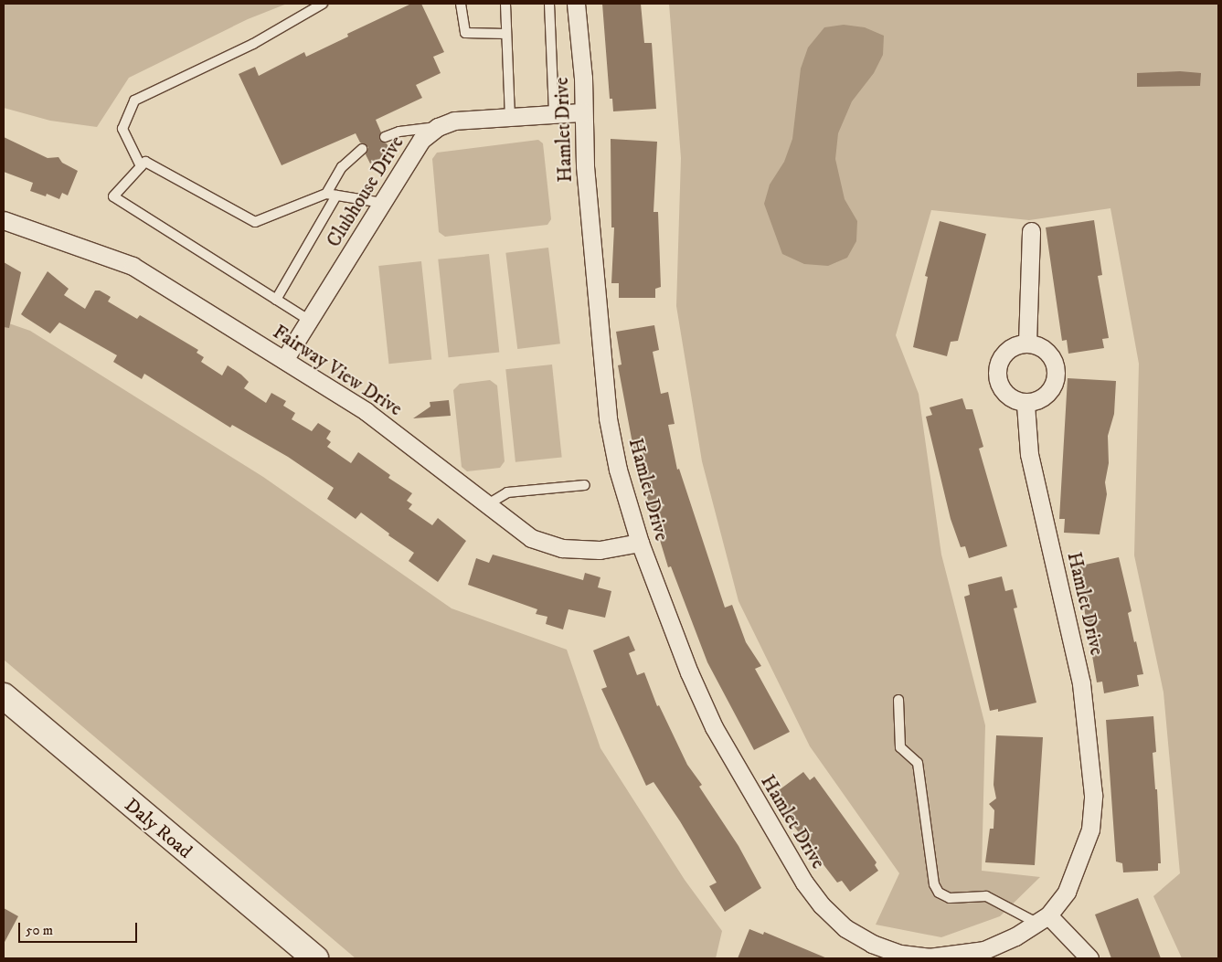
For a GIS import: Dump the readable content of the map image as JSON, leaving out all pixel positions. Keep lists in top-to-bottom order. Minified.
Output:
{"streets":{"main road":["Daly Road"],"street":["Hamlet Drive","Clubhouse Drive","Fairway View Drive"]},"crossings":[["Hamlet Drive","Clubhouse Drive"],["Hamlet Drive","Fairway View Drive"],["Clubhouse Drive","Fairway View Drive"]],"scale_bar":"50 m"}
